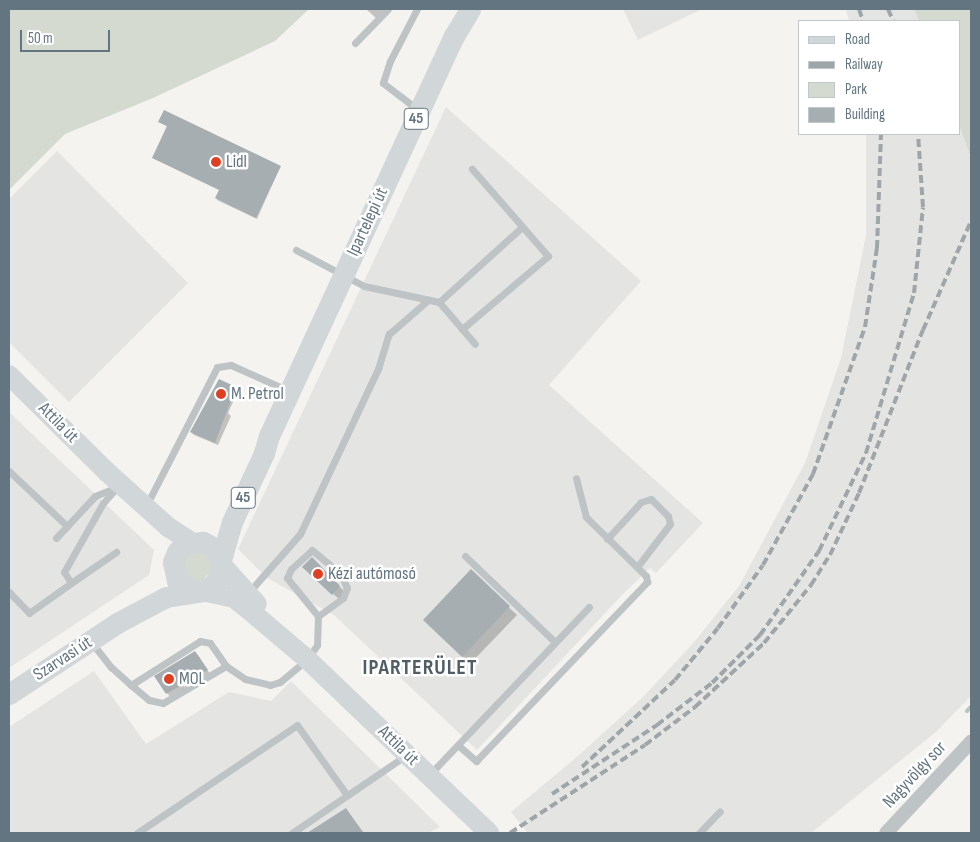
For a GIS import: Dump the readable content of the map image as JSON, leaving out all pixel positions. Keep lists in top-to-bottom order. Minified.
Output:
{"streets":{"main road":["45","Ipartelepi út","Attila út","Szarvasi út"],"street":["Nagyvölgy sor"]},"crossings":[["45","Ipartelepi út"],["45","Attila út"],["45","Szarvasi út"]],"districts":["IPARTERÜLET"],"places":["Lidl","M. Petrol","Kézi autómosó","MOL"],"legend":["Road","Railway","Park","Building"],"scale_bar":"50 m"}
